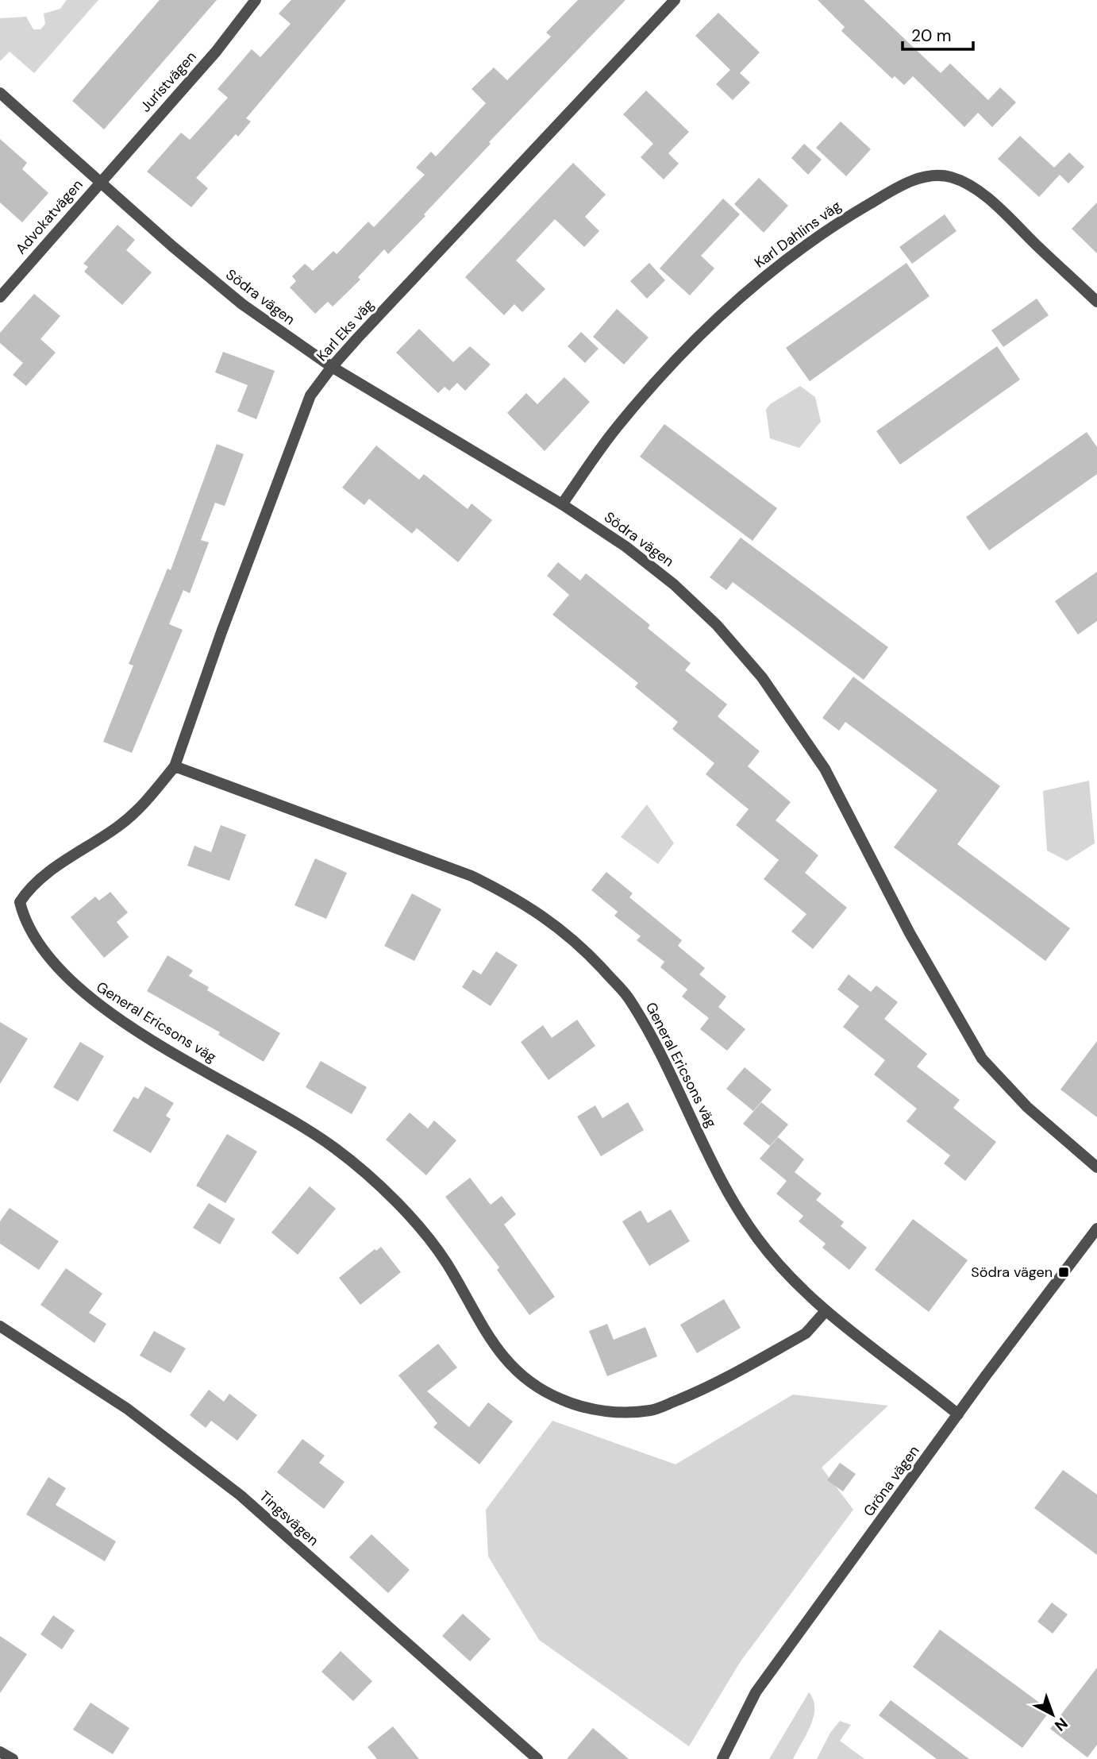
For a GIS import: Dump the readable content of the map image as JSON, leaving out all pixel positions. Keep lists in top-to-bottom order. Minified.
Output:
{"streets":{"street":["Juristvägen","Advokatvägen","Karl Dahlins väg","Södra vägen","Karl Eks väg","General Ericsons väg","Gröna vägen","Tingsvägen"]},"crossings":[["Juristvägen","Advokatvägen"],["Juristvägen","Södra vägen"],["Advokatvägen","Södra vägen"],["Karl Dahlins väg","Södra vägen"],["Södra vägen","Karl Eks väg"],["Karl Eks väg","General Ericsons väg"],["General Ericsons väg","Gröna vägen"]],"places":{"transit":["Södra vägen"]},"scale_bar":"20 m","north":"bottom right"}
